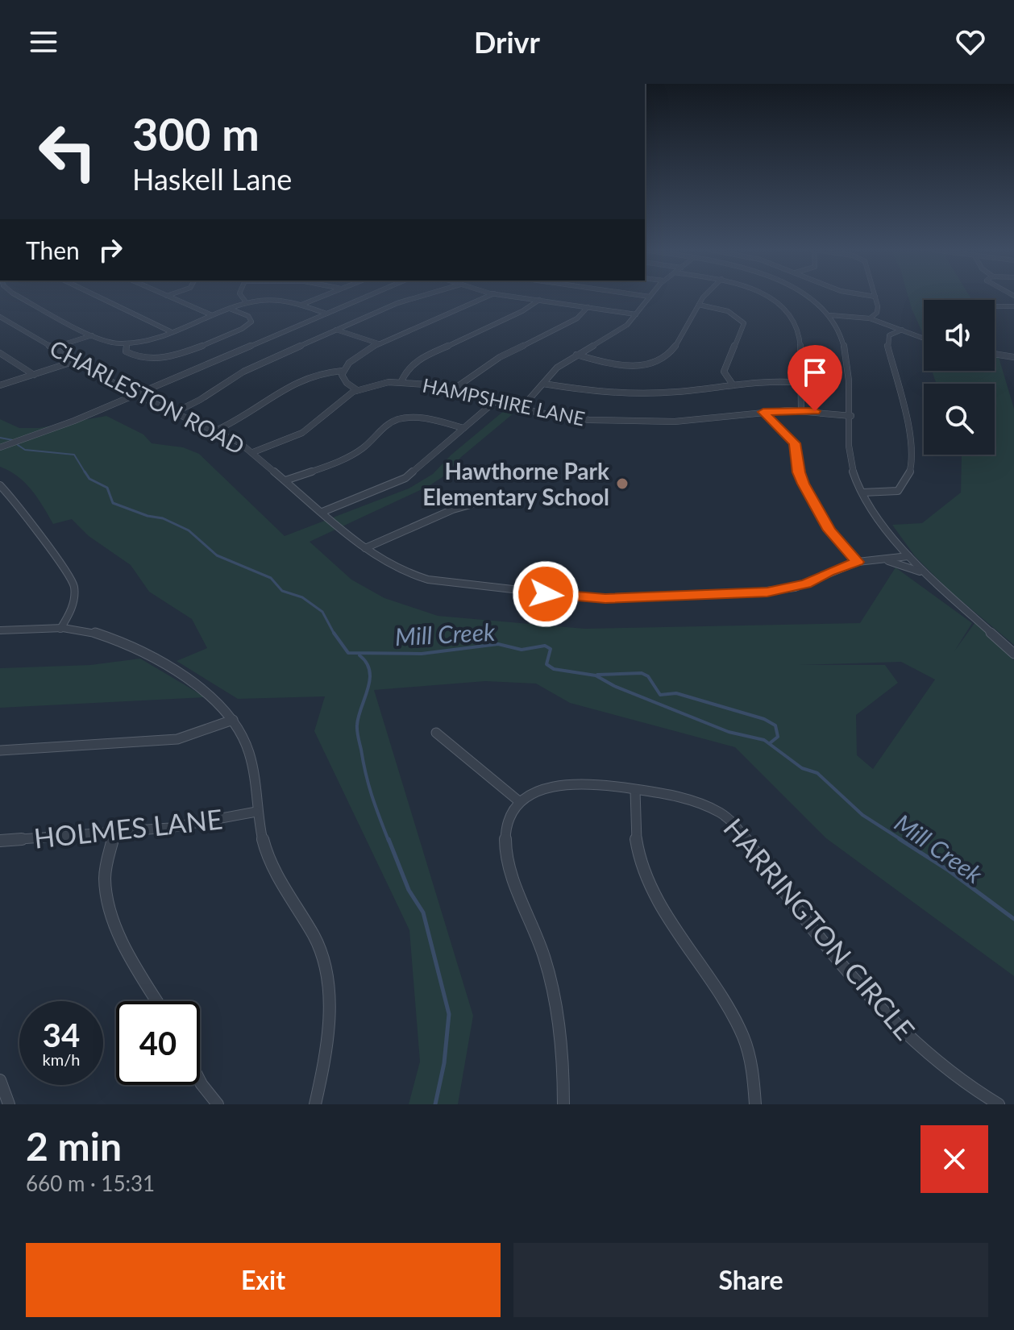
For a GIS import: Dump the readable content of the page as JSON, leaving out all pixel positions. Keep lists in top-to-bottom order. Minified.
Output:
{"streets":{"street":["CHARLESTON ROAD","HAMPSHIRE LANE","HOLMES LANE","HARRINGTON CIRCLE"]},"crossings":[["CHARLESTON ROAD","HAMPSHIRE LANE"]],"water":["Mill Creek"],"places":["Hawthorne Park Elementary School"],"page":{"header":"Drivr","turn":["300 m","Haskell Lane"],"then":"Then","speed":"34 km/h","limit":"40","heading":["2 min","660 m · 15:31"],"buttons":["Exit","Share"]}}
